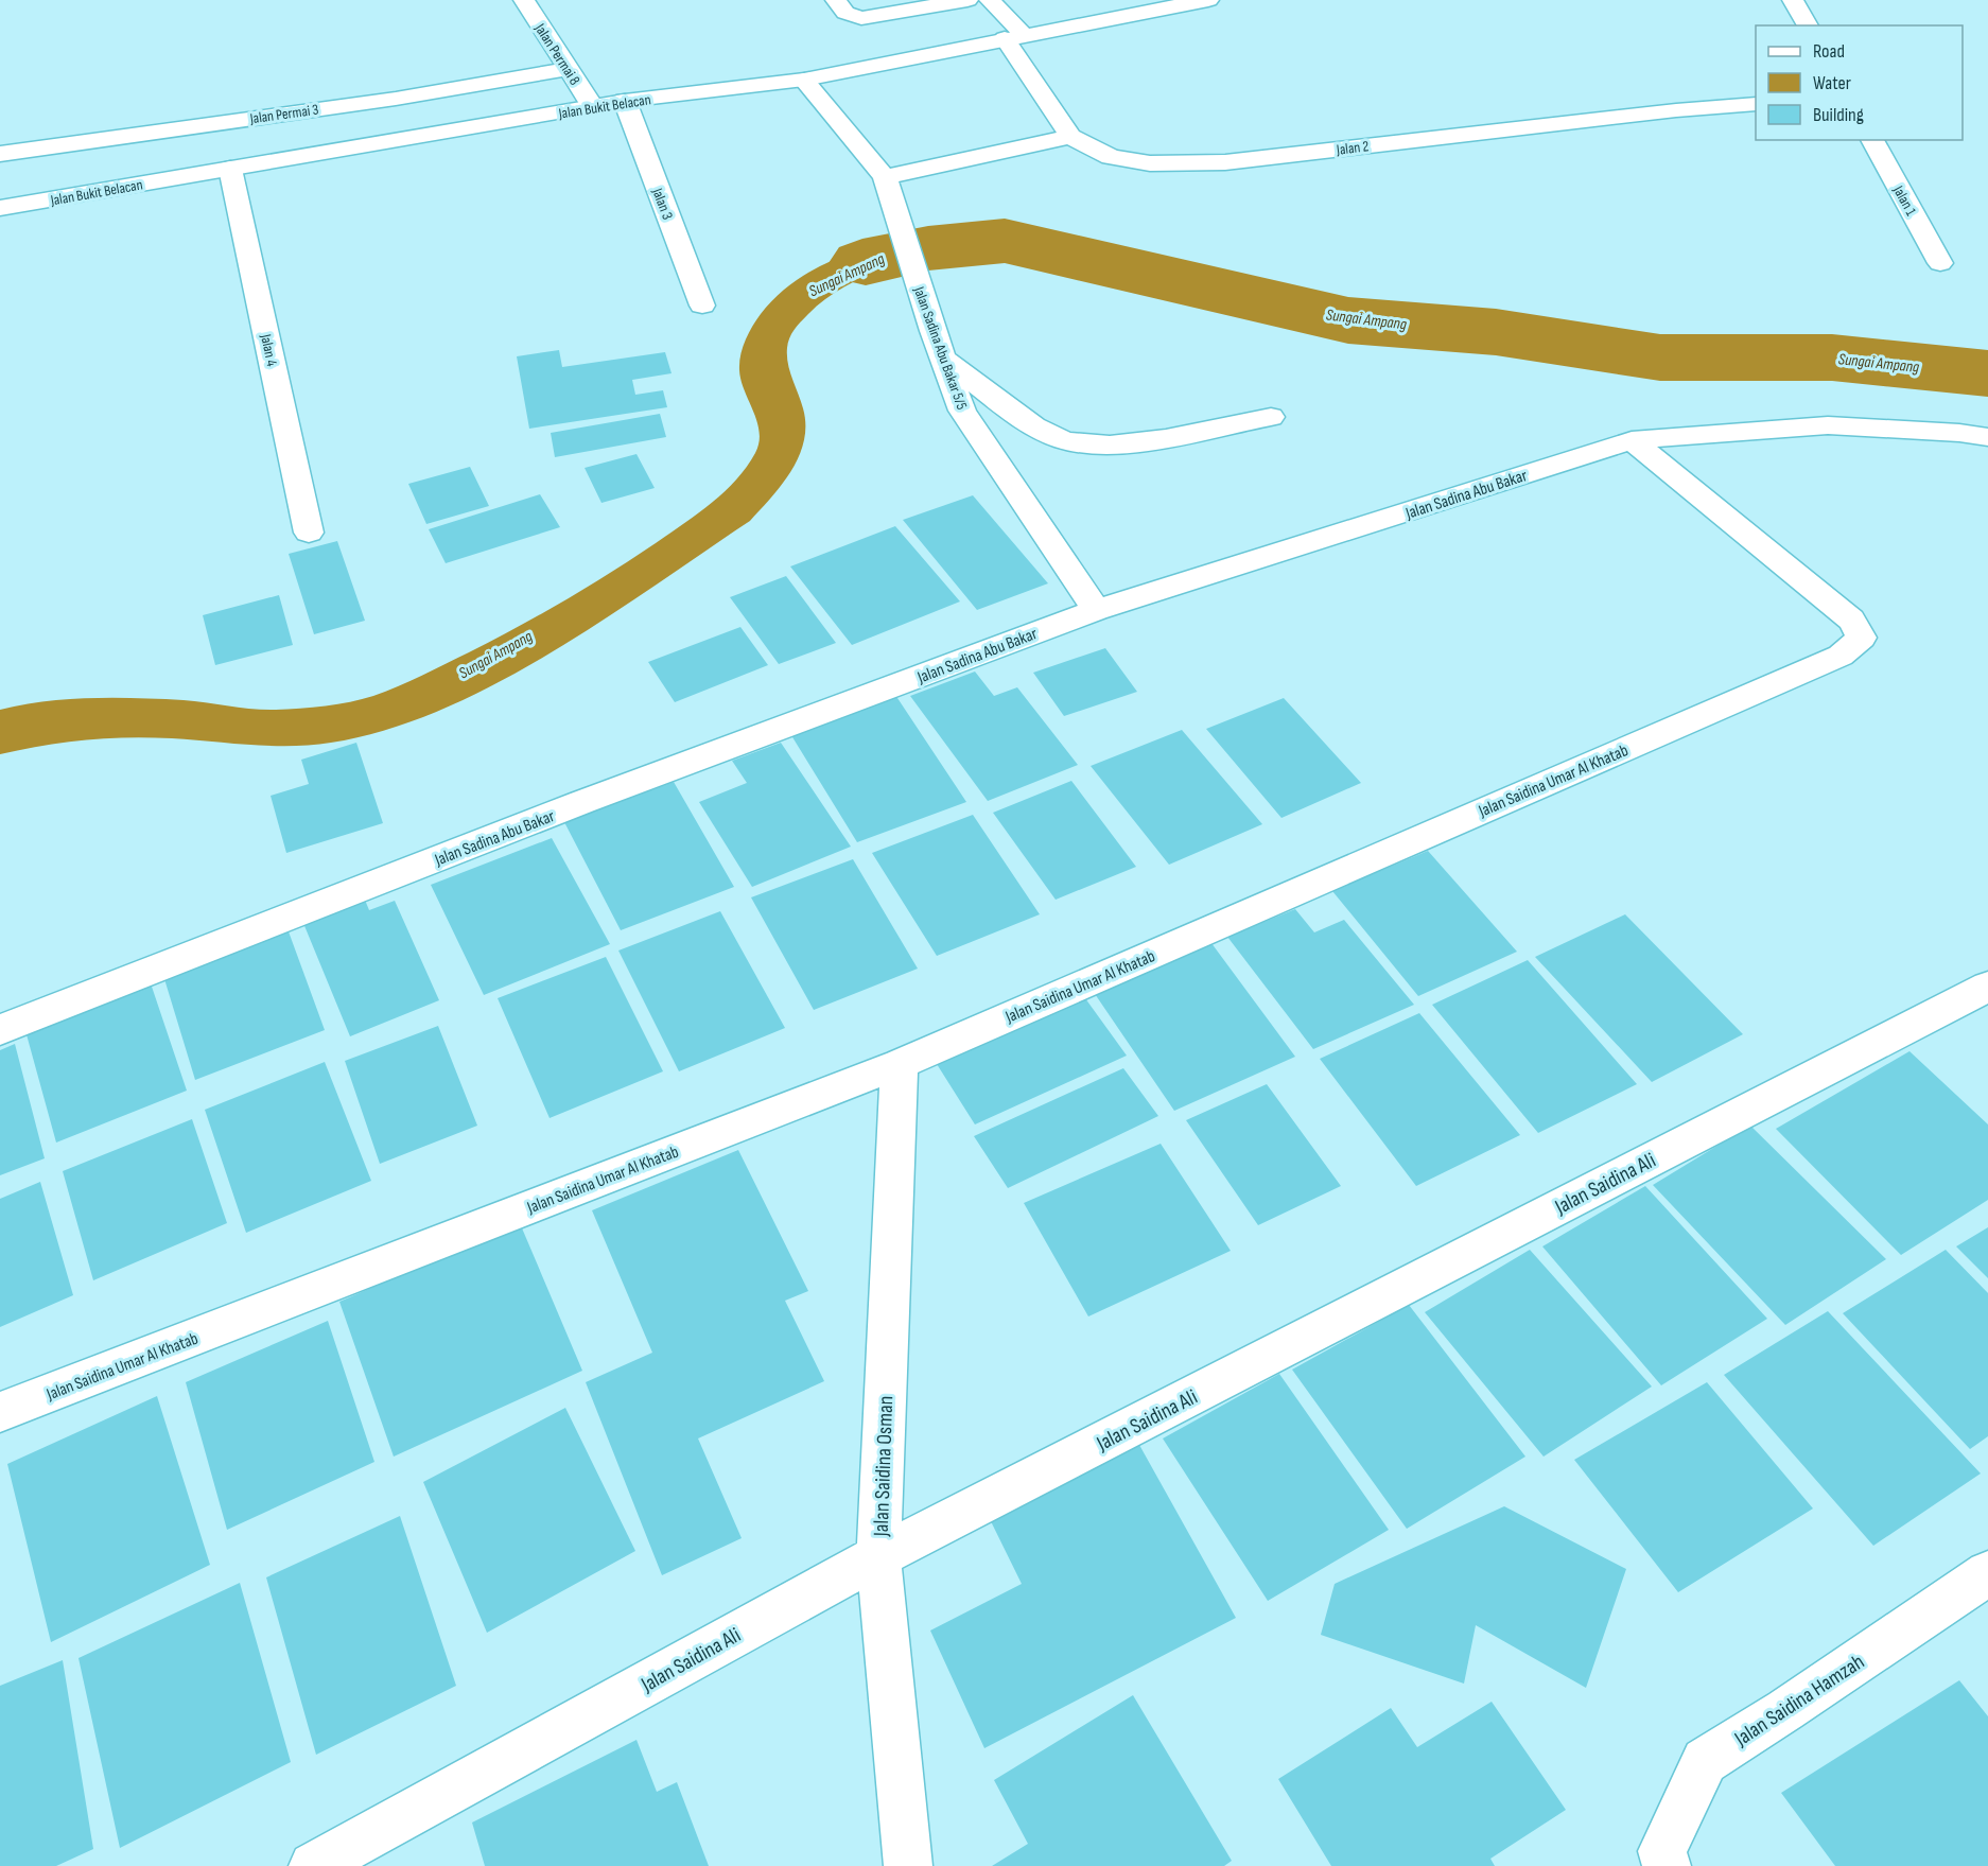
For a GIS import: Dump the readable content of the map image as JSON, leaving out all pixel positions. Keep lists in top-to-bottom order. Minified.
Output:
{"streets":{"street":["Jalan Permai 8","Jalan Bukit Belacan","Jalan Permai 3","Jalan 2","Jalan 1","Jalan 3","Jalan Sadina Abu Bakar 5/5","Jalan 4","Jalan Sadina Abu Bakar","Jalan Saidina Umar Al Khatab","Jalan Saidina Ali","Jalan Saidina Osman","Jalan Saidina Hamzah"]},"crossings":[["Jalan Permai 8","Jalan Bukit Belacan"],["Jalan Permai 8","Jalan Permai 3"],["Jalan Bukit Belacan","Jalan 2"],["Jalan Bukit Belacan","Jalan 3"],["Jalan Bukit Belacan","Jalan Sadina Abu Bakar 5/5"],["Jalan Bukit Belacan","Jalan 4"],["Jalan Sadina Abu Bakar 5/5","Jalan Sadina Abu Bakar"],["Jalan Sadina Abu Bakar","Jalan Saidina Umar Al Khatab"],["Jalan Saidina Umar Al Khatab","Jalan Saidina Osman"],["Jalan Saidina Ali","Jalan Saidina Osman"]],"water":["Sungai Ampang"],"legend":["Road","Water","Building"]}
